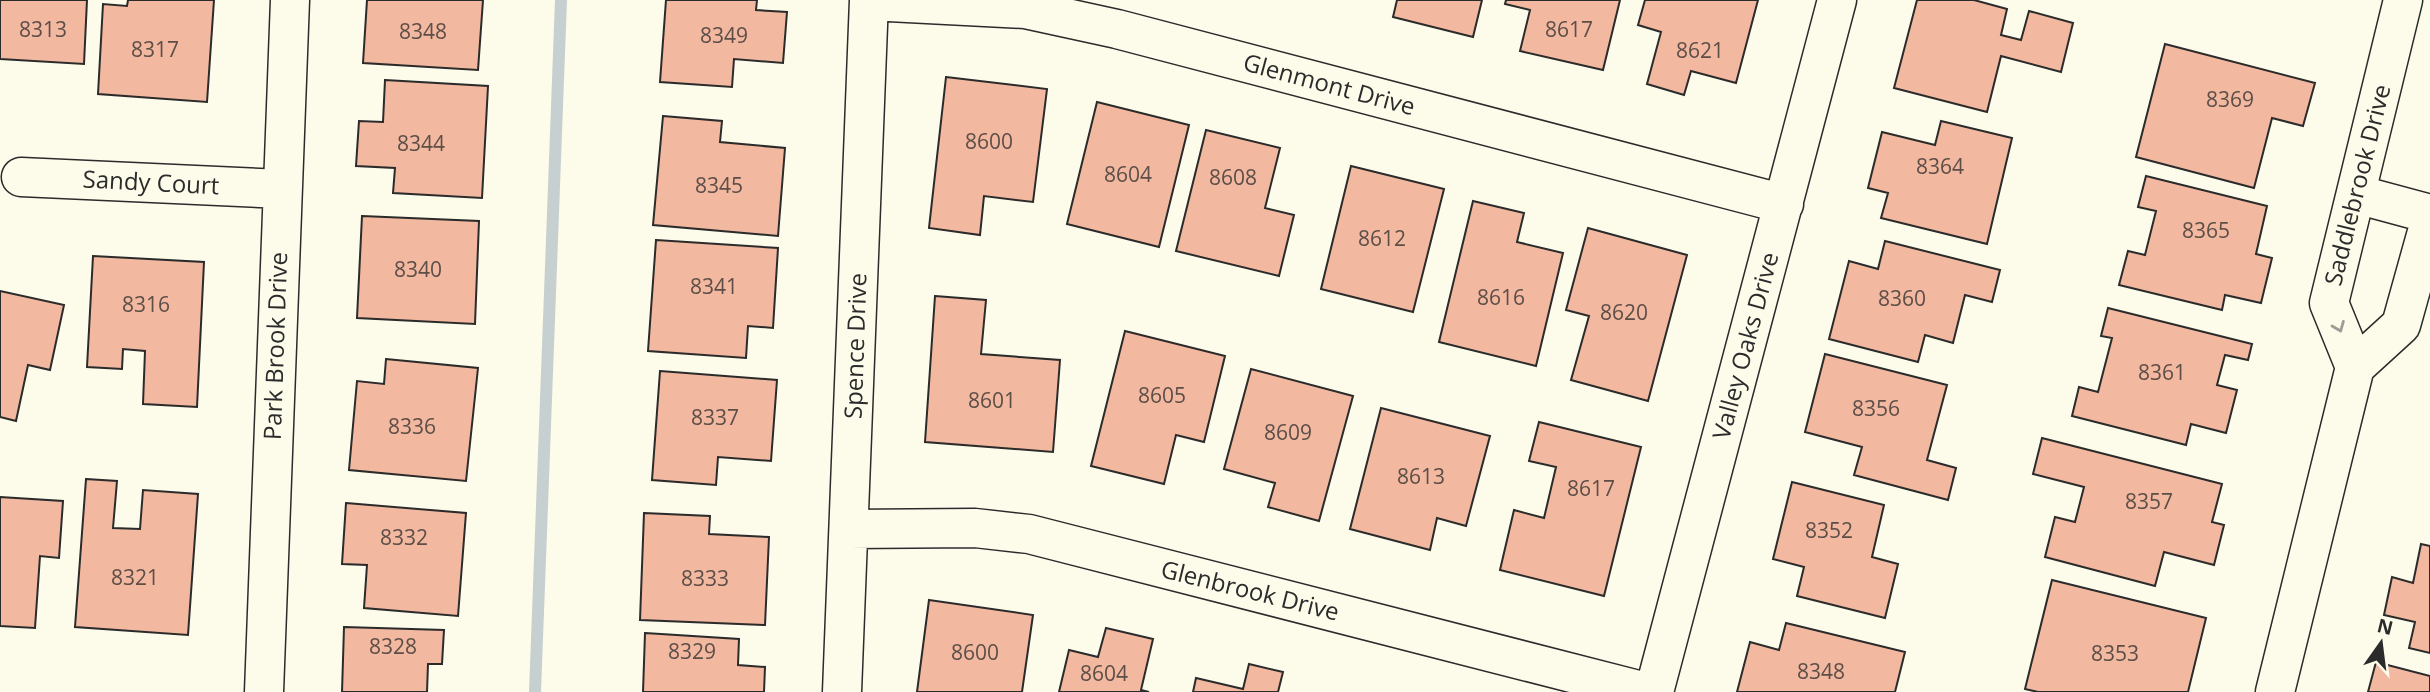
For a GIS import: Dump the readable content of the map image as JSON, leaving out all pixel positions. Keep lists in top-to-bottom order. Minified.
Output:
{"streets":{"street":["Glenmont Drive","Sandy Court","Saddlebrook Drive","Park Brook Drive","Spence Drive","Valley Oaks Drive","Glenbrook Drive"]},"crossings":[["Glenmont Drive","Spence Drive"],["Glenmont Drive","Valley Oaks Drive"],["Sandy Court","Park Brook Drive"],["Spence Drive","Glenbrook Drive"]],"one_way":["Saddlebrook Drive"],"house_numbers":["8313","8617","8348","8349","8317","8621","8369","8600","8344","8364","8604","8608","8345","8365","8612","8340","8341","8616","8360","8316","8620","8361","8605","8601","8356","8337","8336","8609","8613","8617","8357","8352","8332","8321","8333","8328","8329","8600","8353","8348","8604"],"north":"top"}
